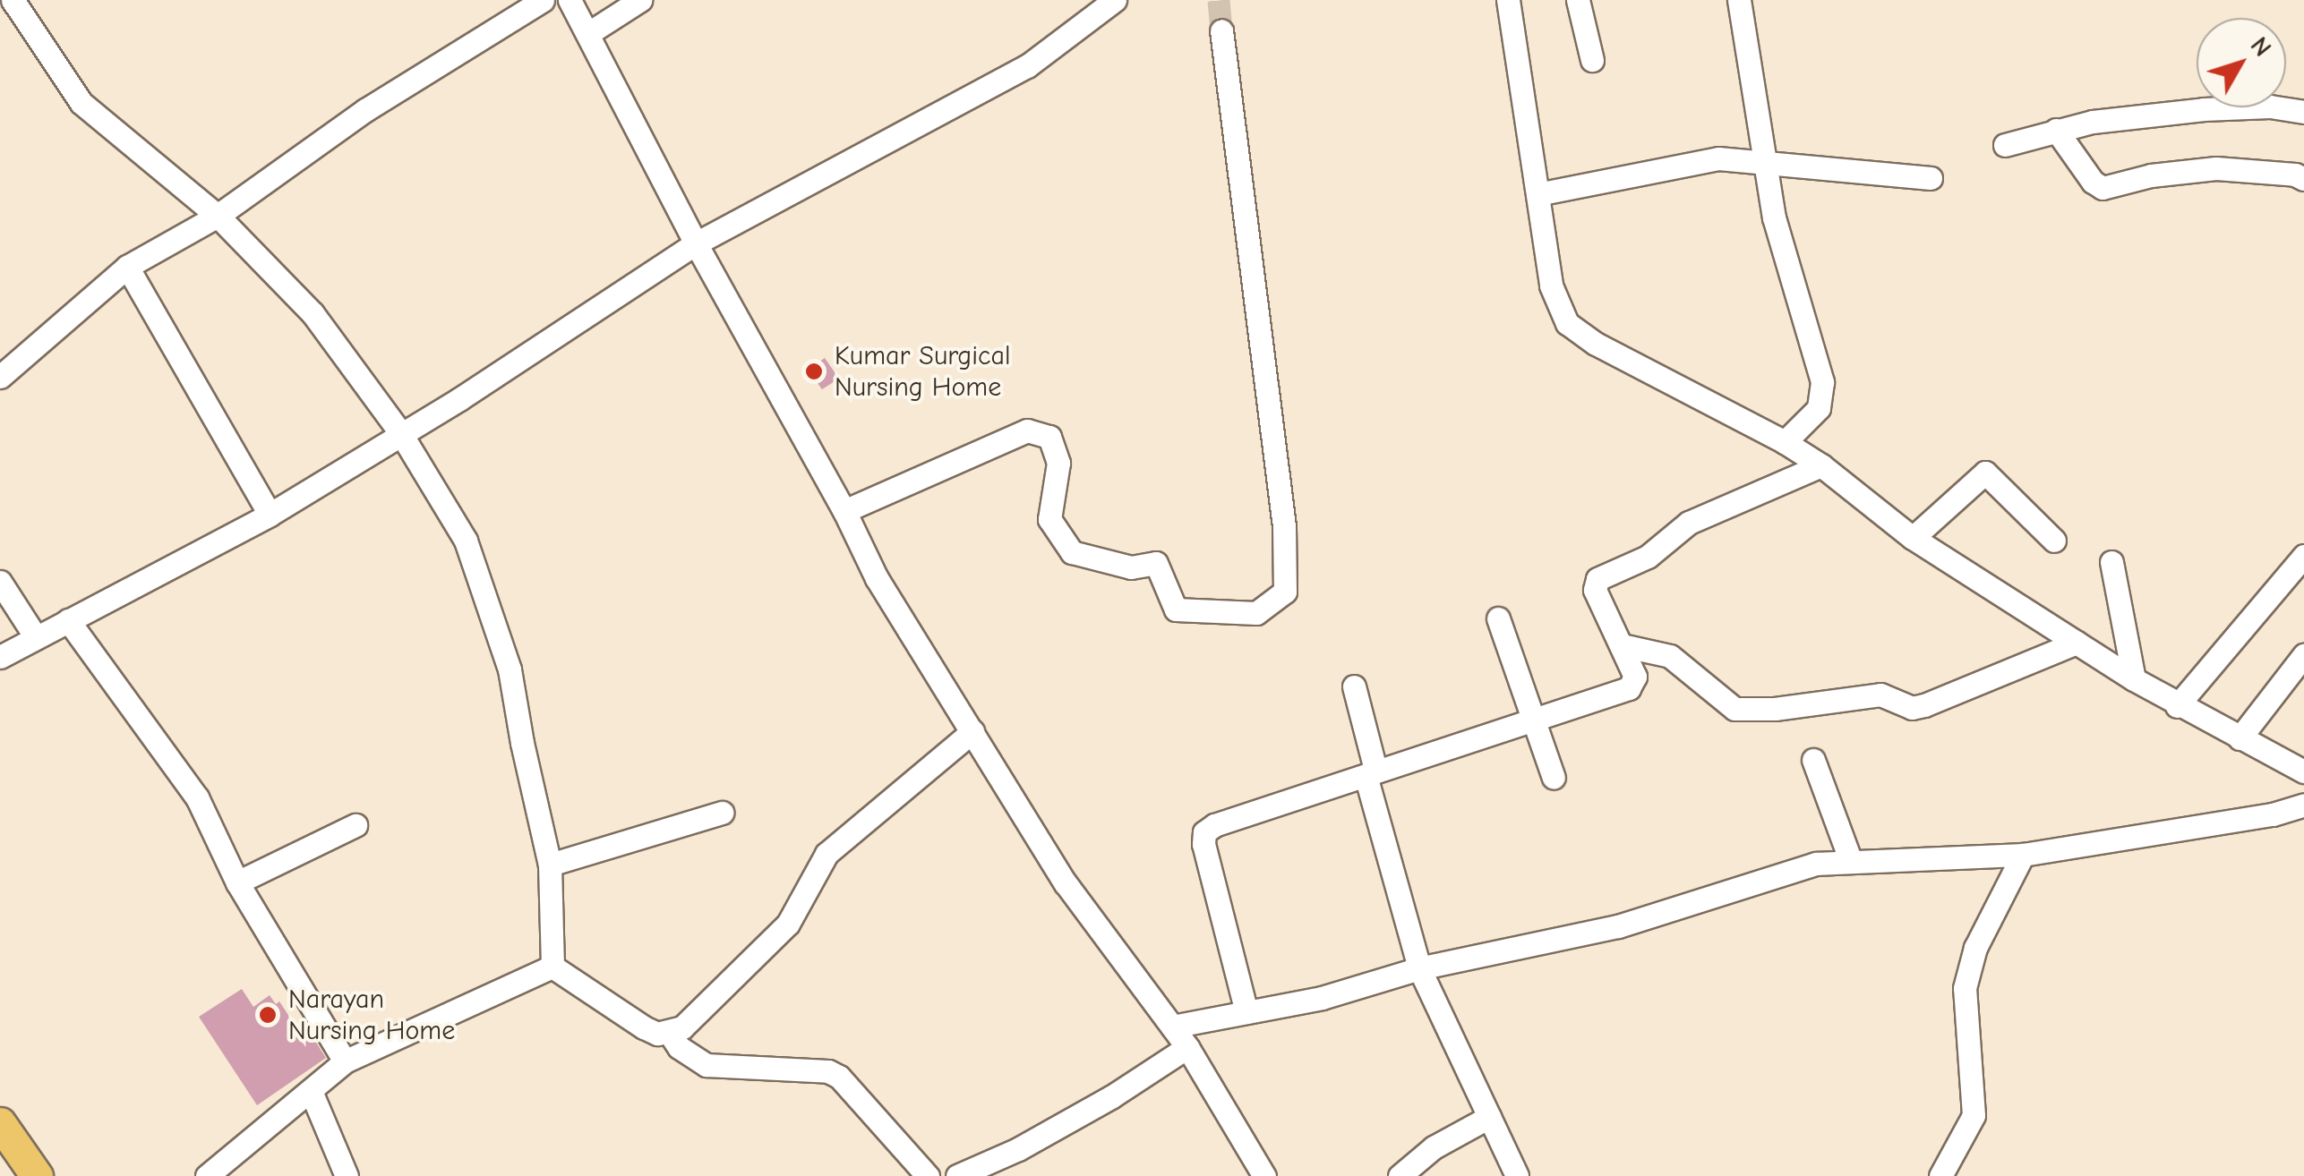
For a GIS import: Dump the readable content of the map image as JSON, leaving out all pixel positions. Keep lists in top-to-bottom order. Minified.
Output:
{"places":["Kumar Surgical Nursing Home","Narayan Nursing Home"],"north":"top right"}
